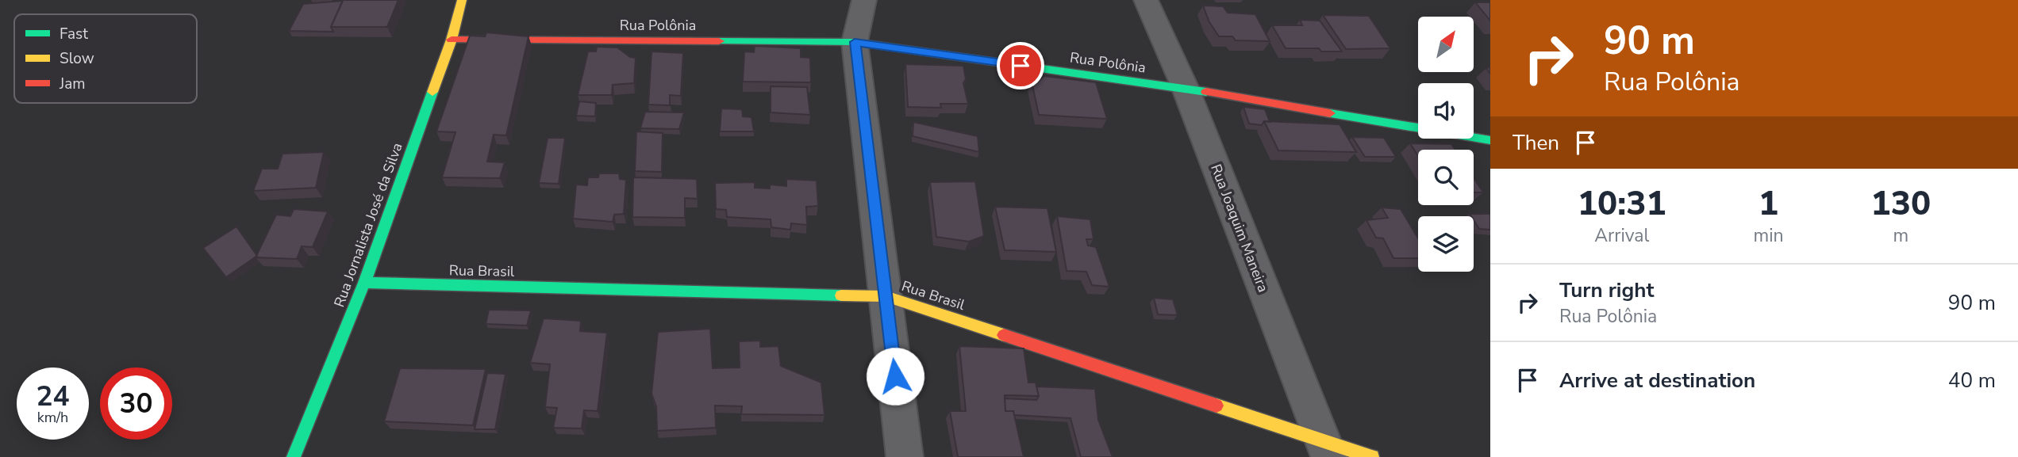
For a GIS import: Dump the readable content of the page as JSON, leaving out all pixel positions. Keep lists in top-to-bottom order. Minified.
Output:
{"streets":{"street":["Rua Polônia","Rua Jornalista José da Silva","Rua Joaquim Maneira","Rua Brasil"]},"crossings":[["Rua Polônia","Rua Jornalista José da Silva"],["Rua Polônia","Rua Joaquim Maneira"],["Rua Jornalista José da Silva","Rua Brasil"],["Rua Joaquim Maneira","Rua Brasil"]],"legend":["Fast","Slow","Jam"],"north":"top right","page":{"turn":["90 m","Rua Polônia"],"then":"Then","eta":["10:31","Arrival","1","min","130","m"],"list":[{"name":"Turn right","note":"Rua Polônia","value":"90 m"},{"name":"Arrive at destination","value":"40 m"}],"speed":"24 km/h","limit":"30"}}
